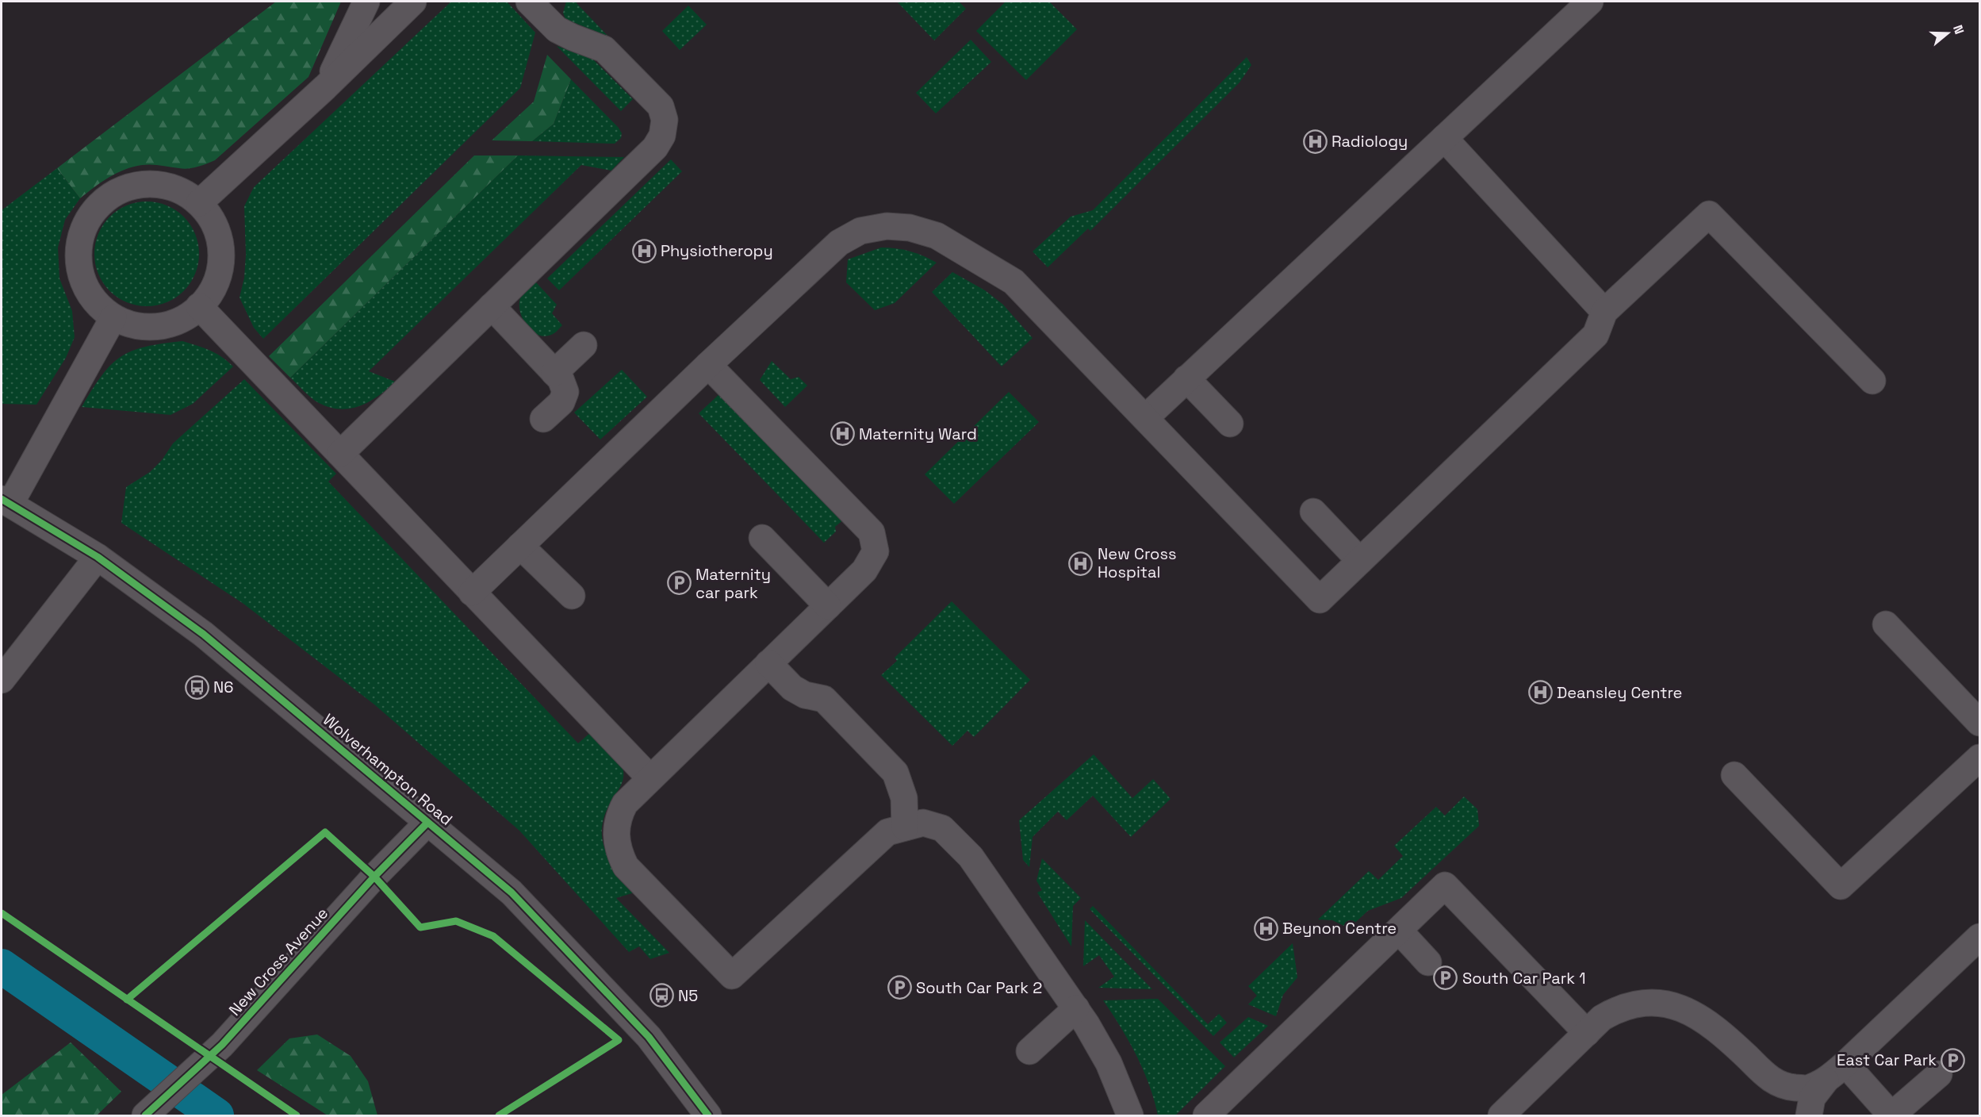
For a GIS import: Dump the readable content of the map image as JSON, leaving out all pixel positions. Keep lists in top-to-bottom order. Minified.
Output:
{"streets":{"street":["Wolverhampton Road","New Cross Avenue"]},"crossings":[["Wolverhampton Road","New Cross Avenue"]],"places":{"hospital":["Radiology","Physiotheropy","Maternity Ward","New Cross Hospital","Deansley Centre","Beynon Centre"],"parking":["Maternity car park","South Car Park 1","South Car Park 2","East Car Park"],"bus stop":["N6","N5"]},"north":"right"}
